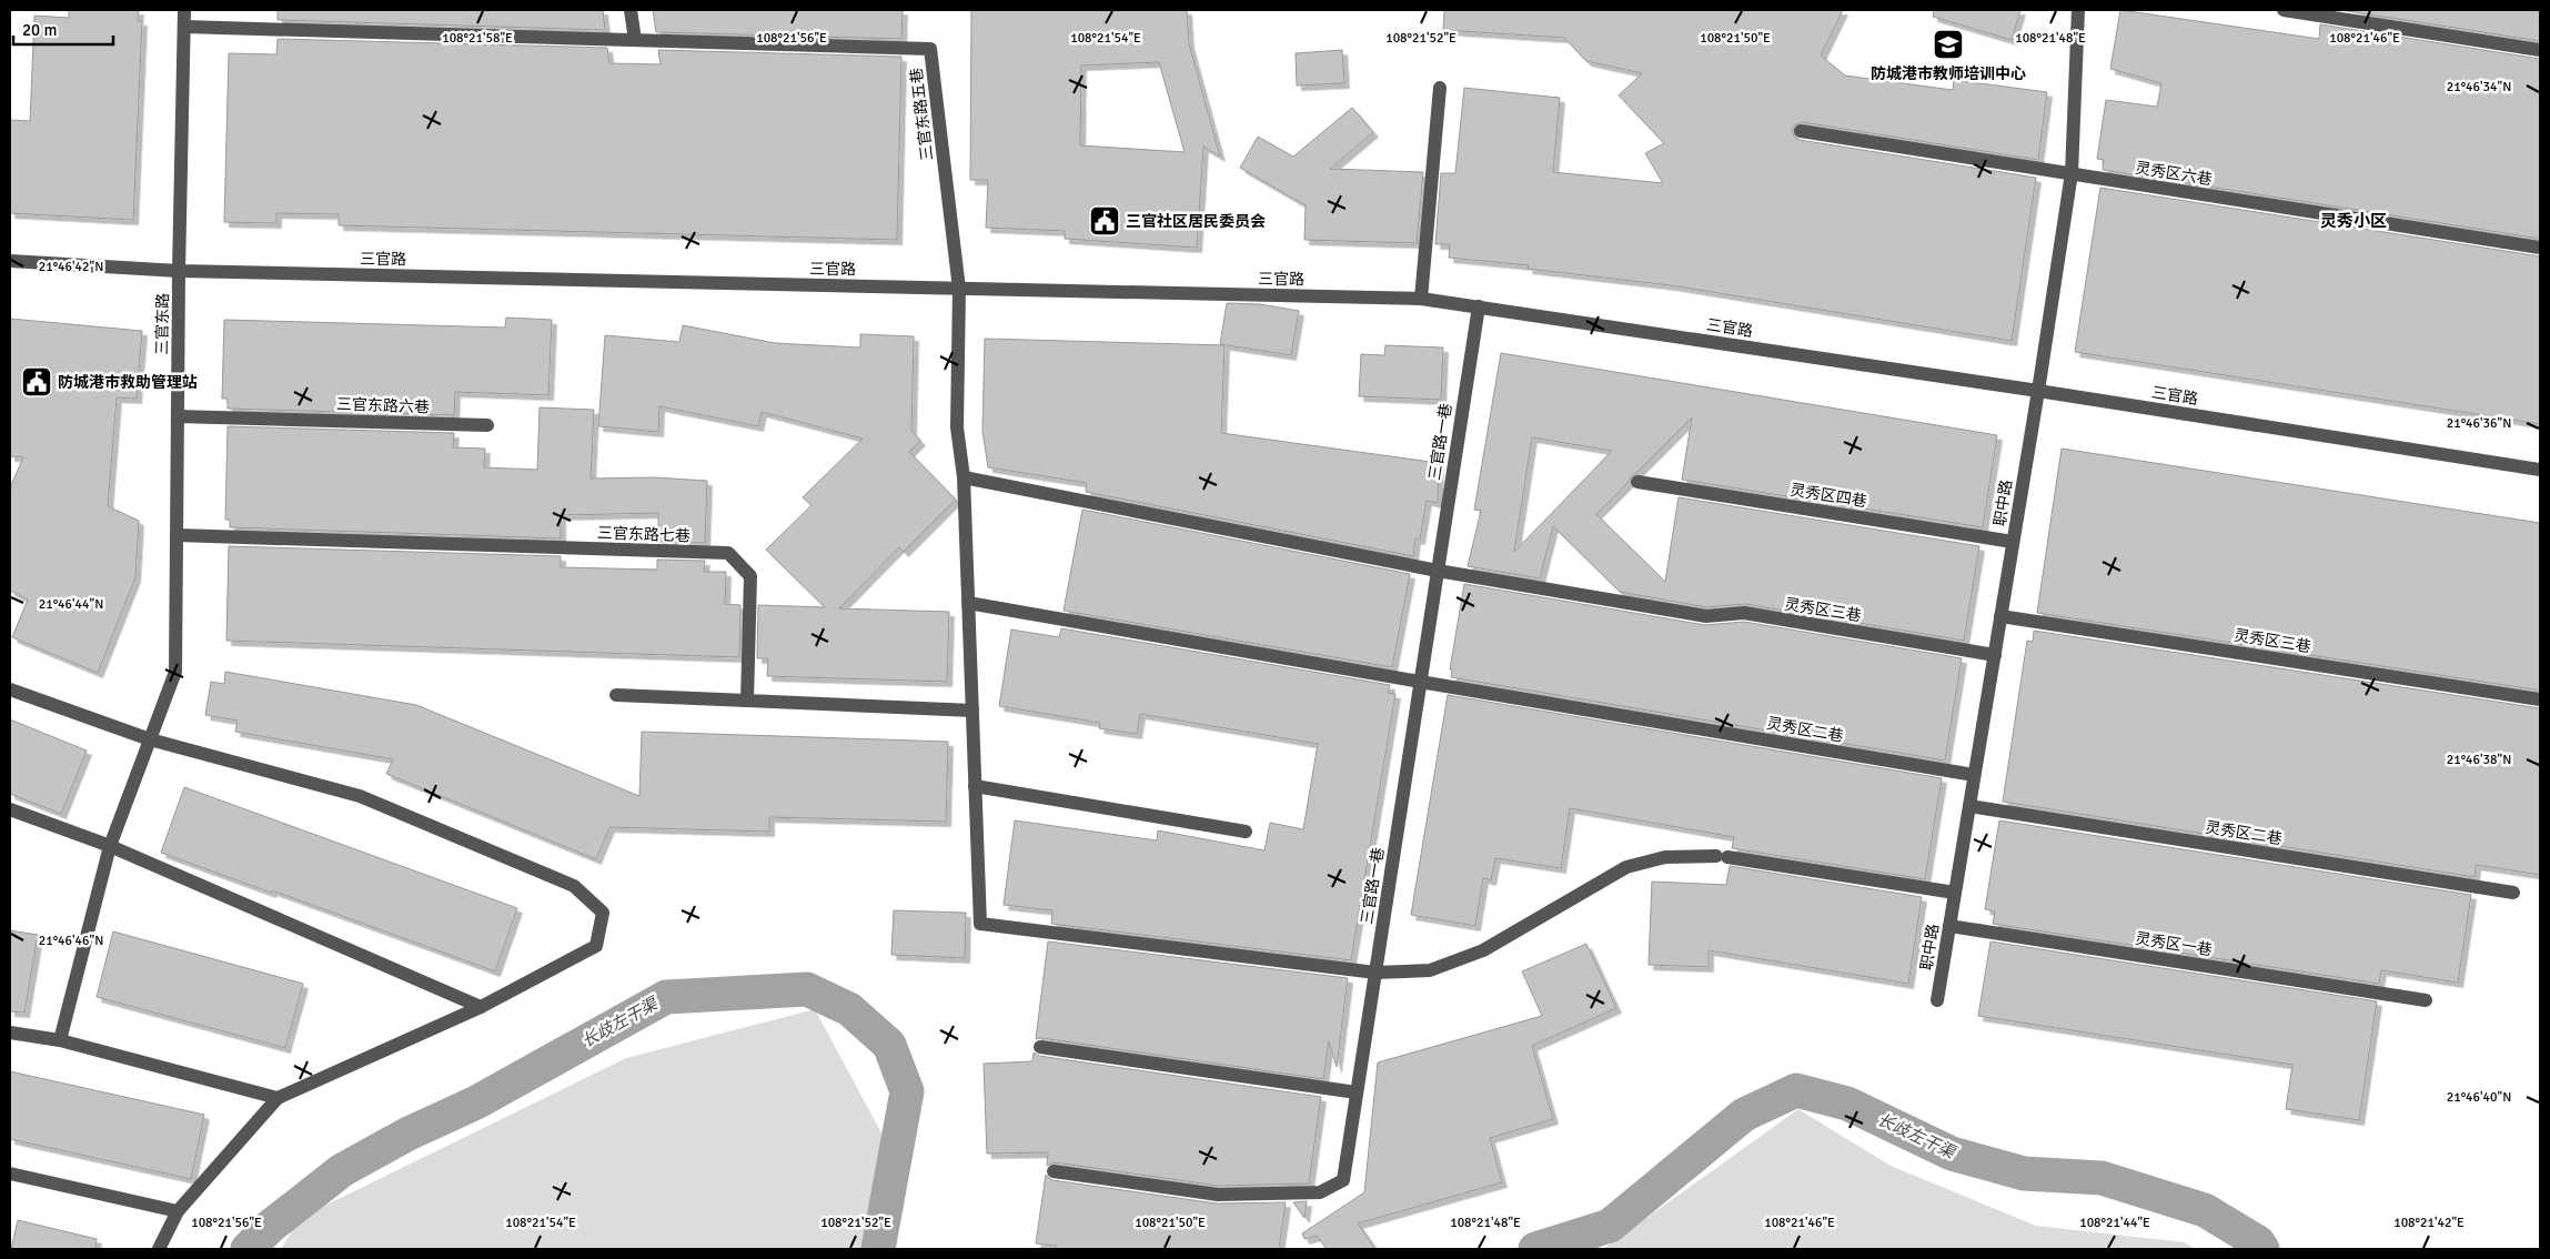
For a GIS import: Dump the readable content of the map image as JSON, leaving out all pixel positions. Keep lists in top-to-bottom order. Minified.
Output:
{"streets":{"street":["三官东路五巷","灵秀区六巷","三官路","三官东路","三官东路六巷","三官路一巷","灵秀区四巷","职中路","三官东路七巷","灵秀区三巷","灵秀区二巷","灵秀区一巷"]},"crossings":[["三官东路五巷","三官路"],["三官东路五巷","三官东路"],["灵秀区六巷","职中路"],["三官路","三官东路"],["三官路","三官路一巷"],["三官路","职中路"],["三官东路","三官东路六巷"],["三官东路","三官东路七巷"],["三官路一巷","灵秀区三巷"],["三官路一巷","灵秀区二巷"],["灵秀区四巷","职中路"],["职中路","灵秀区三巷"],["职中路","灵秀区二巷"],["职中路","灵秀区一巷"]],"districts":["灵秀小区"],"water":["长歧左干渠"],"places":{"school or university":["防城港市教师培训中心"],"public building":["三官社区居民委员会","防城港市救助管理站"]},"scale_bar":"20 m","coordinates":["108°21'58\"E","108°21'56\"E","108°21'54\"E","108°21'52\"E","108°21'50\"E","108°21'48\"E","108°21'46\"E","21°46'34\"N","21°46'42\"N","21°46'36\"N","21°46'44\"N","21°46'38\"N","21°46'46\"N","21°46'40\"N","108°21'44\"E","108°21'42\"E"]}
